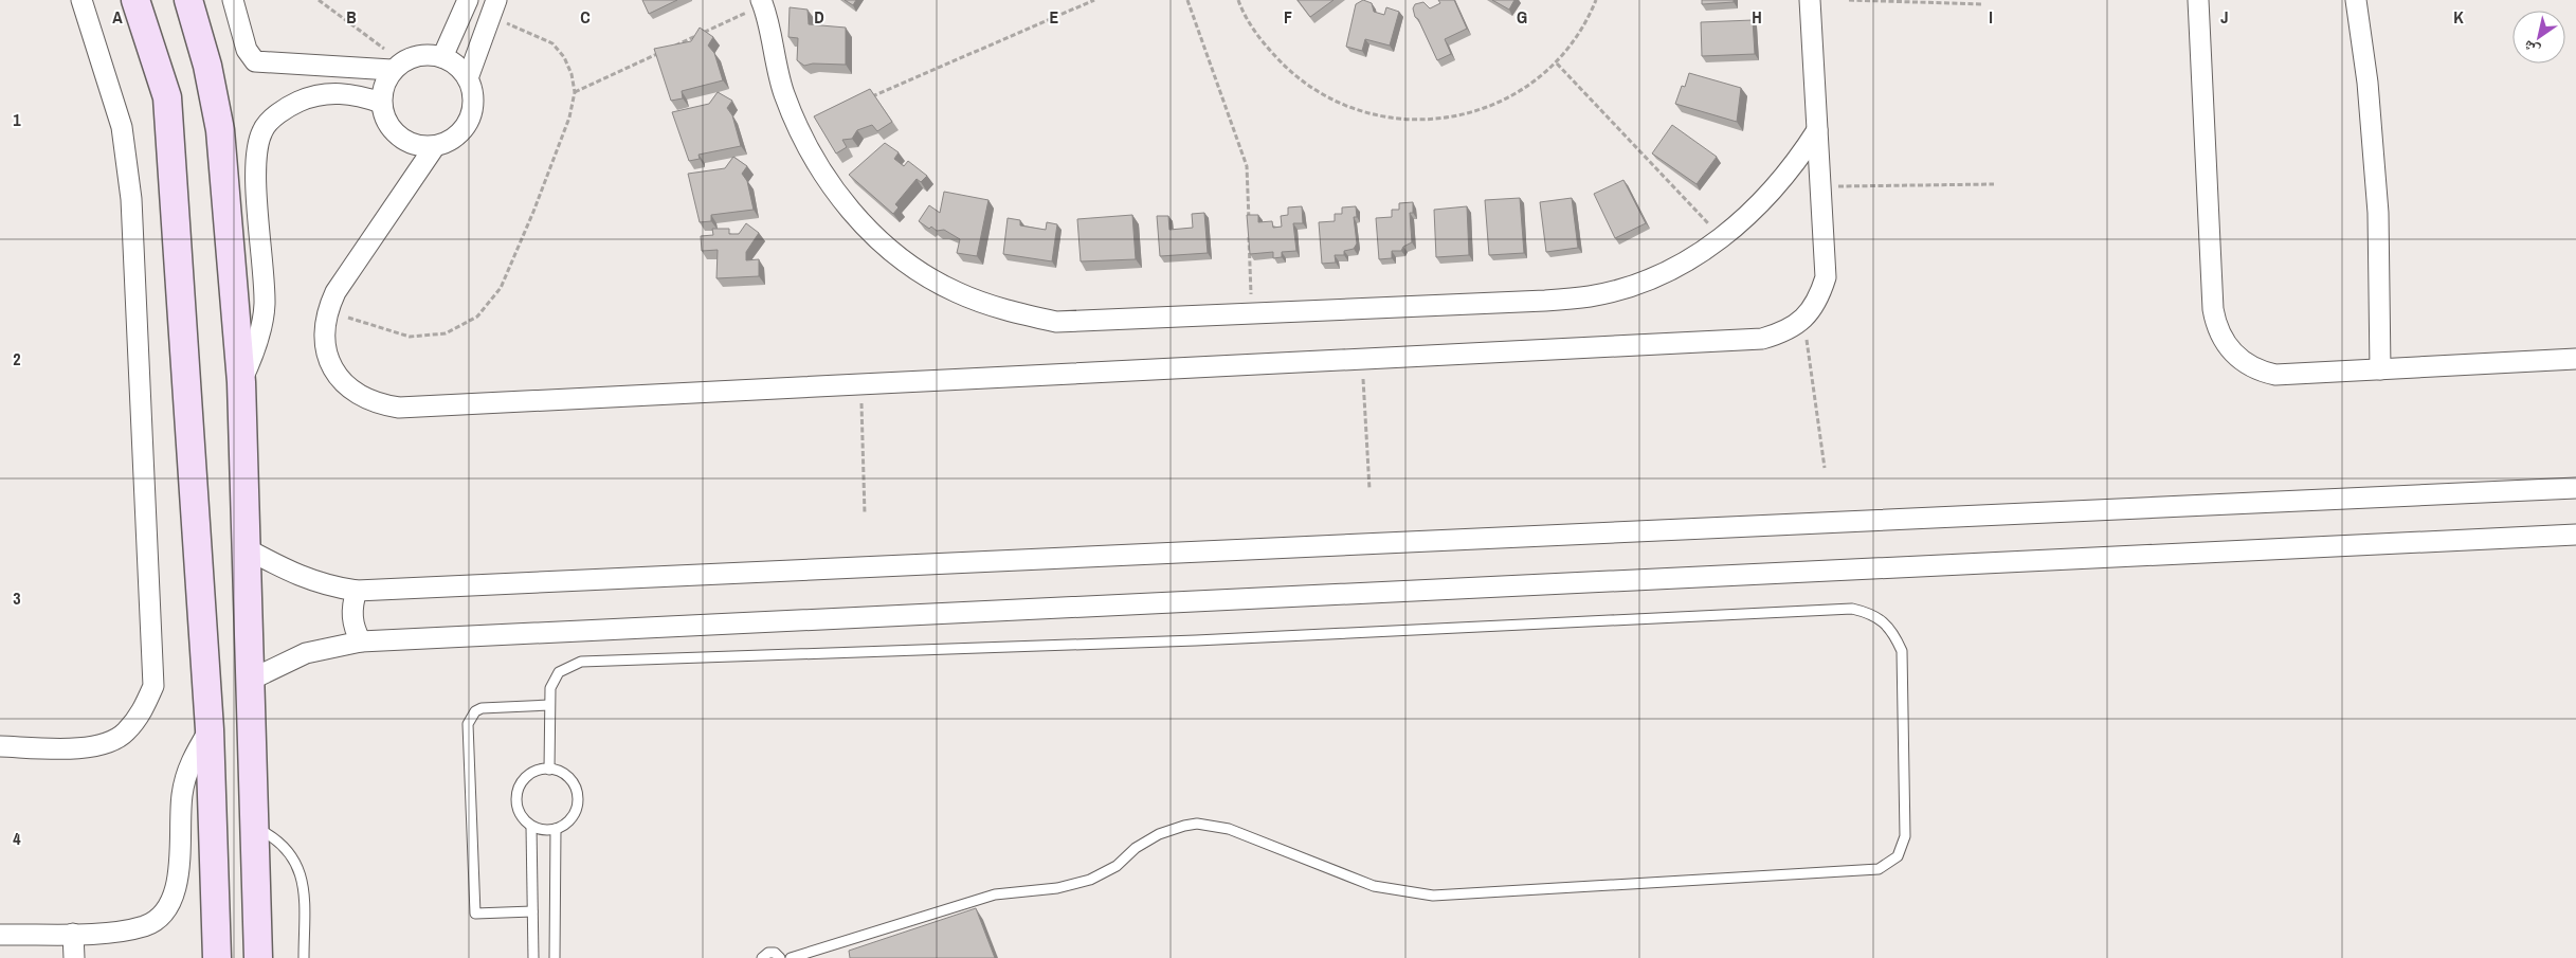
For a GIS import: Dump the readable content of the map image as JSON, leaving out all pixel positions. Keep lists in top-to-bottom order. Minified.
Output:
{"north":"bottom left","grid":{"columns":["A","B","C","D","E","F","G","H","I","J","K"],"rows":["1","2","3","4"]}}
